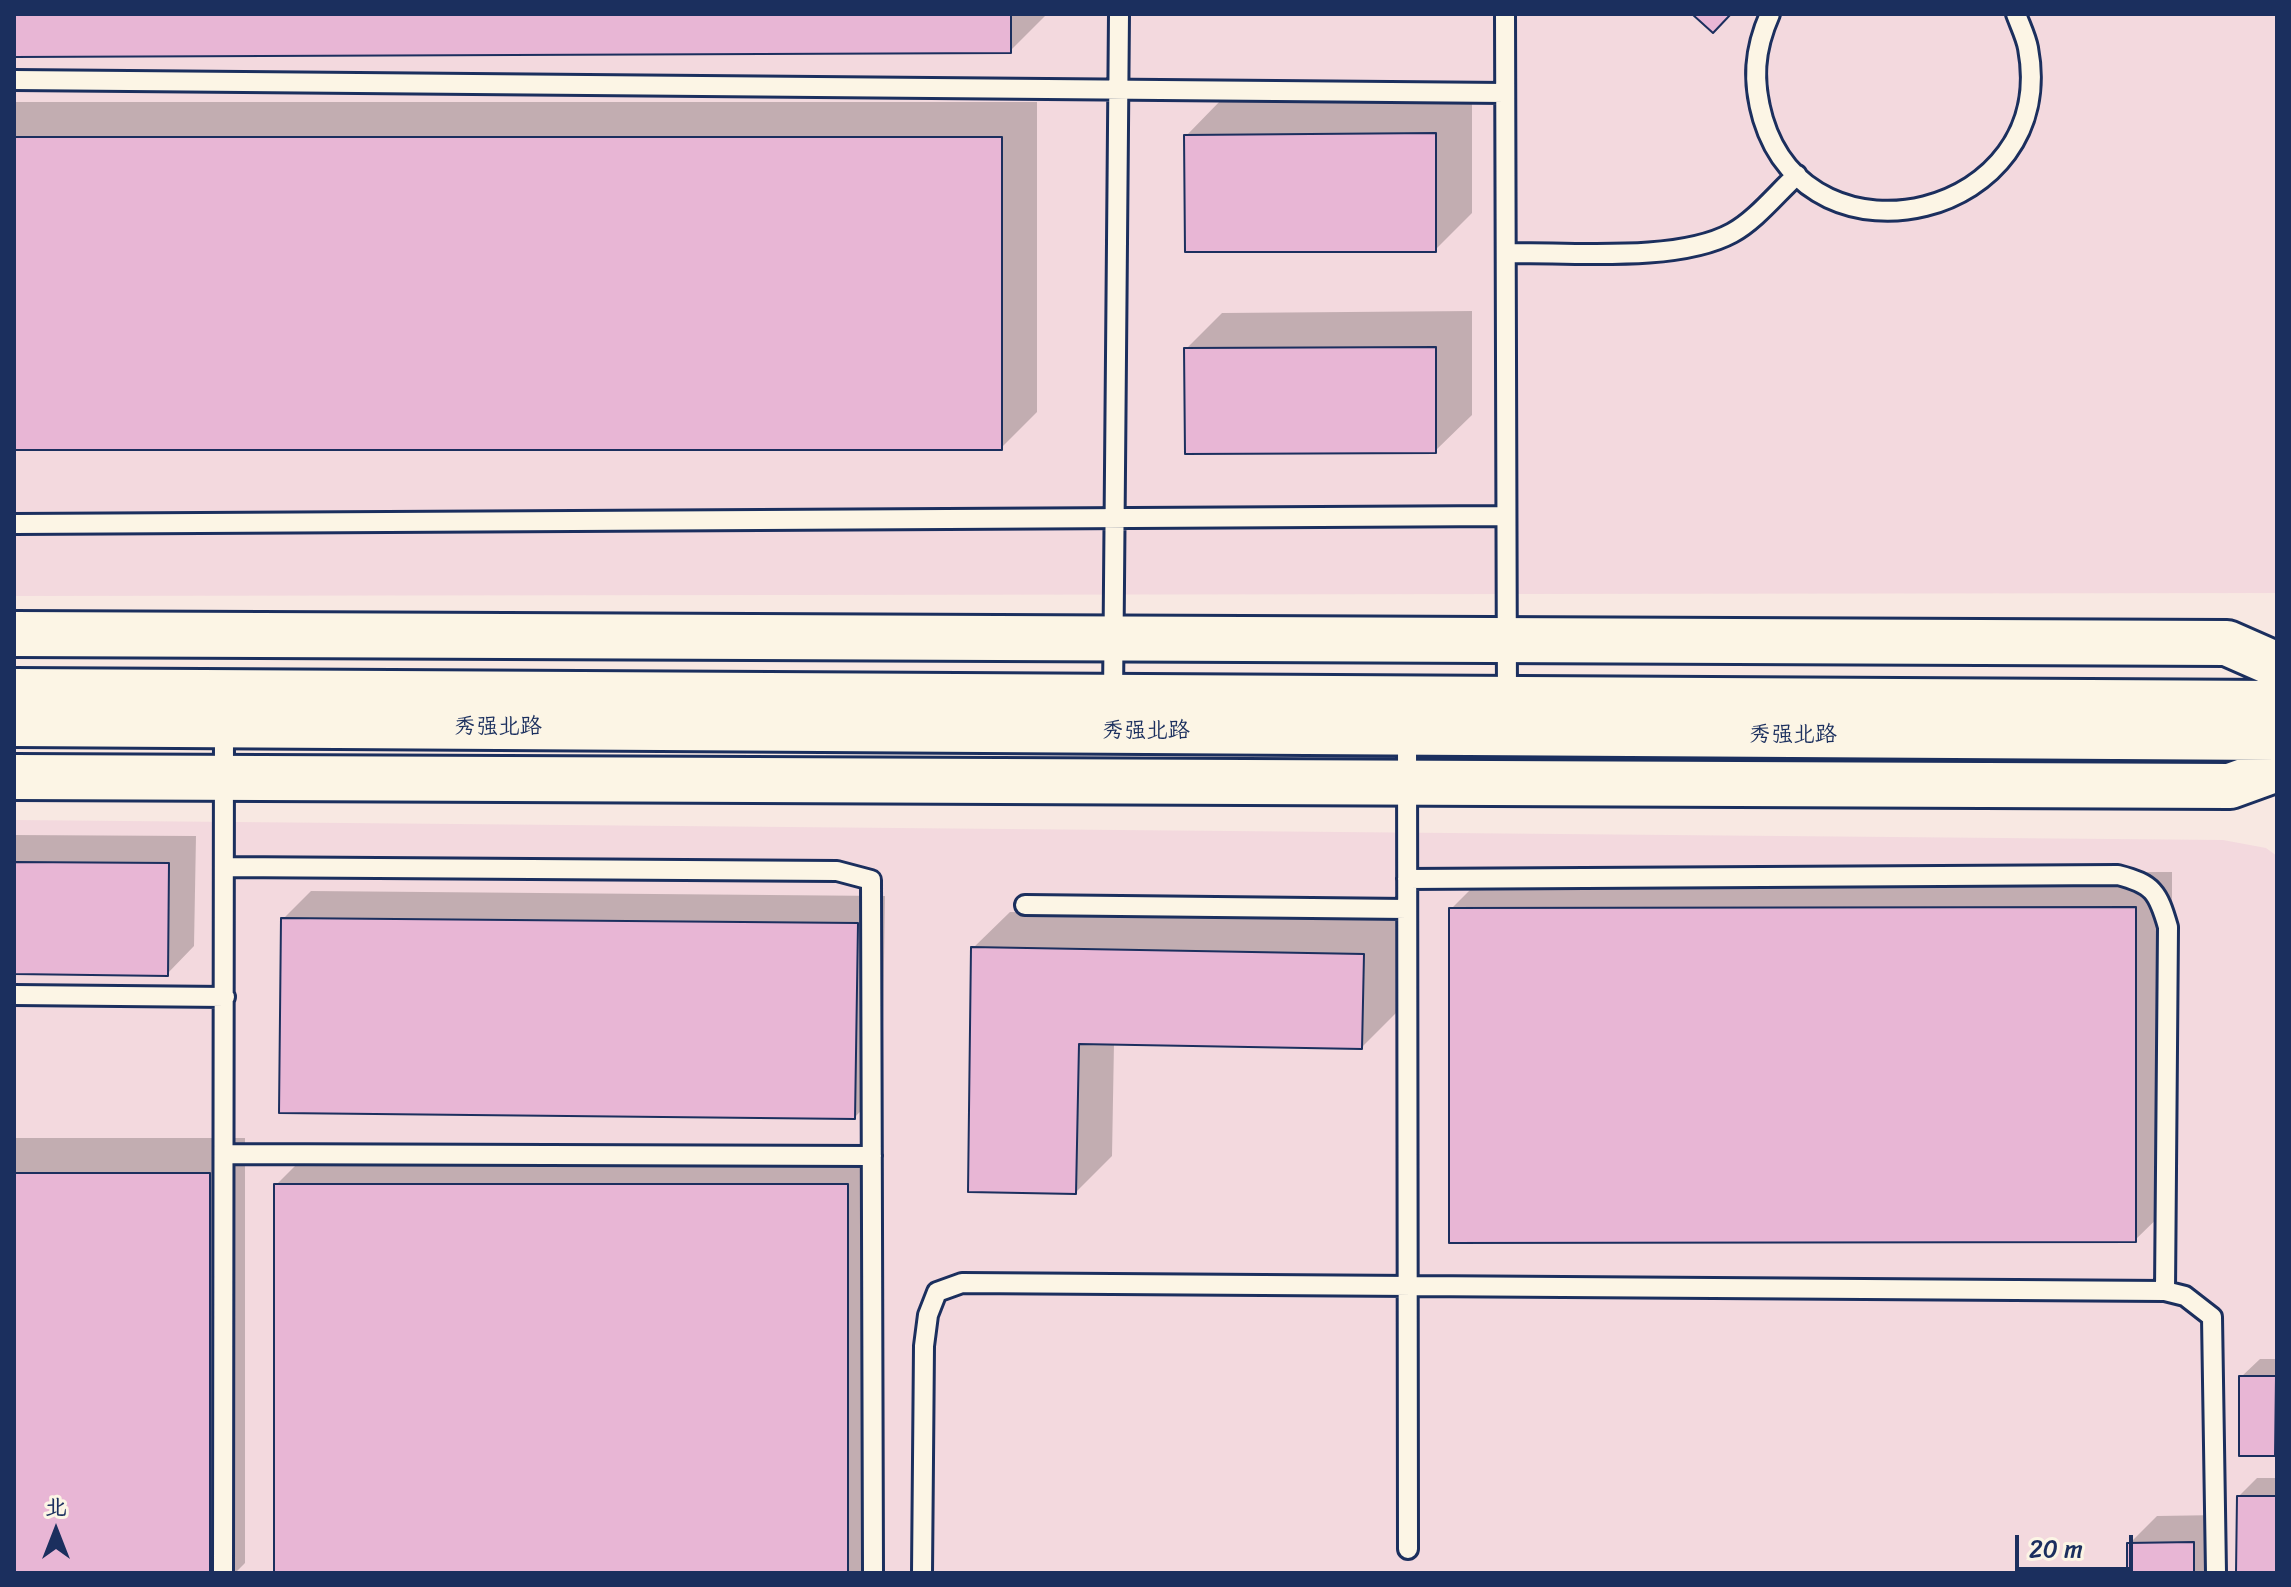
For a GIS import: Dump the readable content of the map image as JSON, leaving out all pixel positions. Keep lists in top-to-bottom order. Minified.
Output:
{"streets":{"street":["秀强北路"]},"scale_bar":"20 m","north":"top"}
